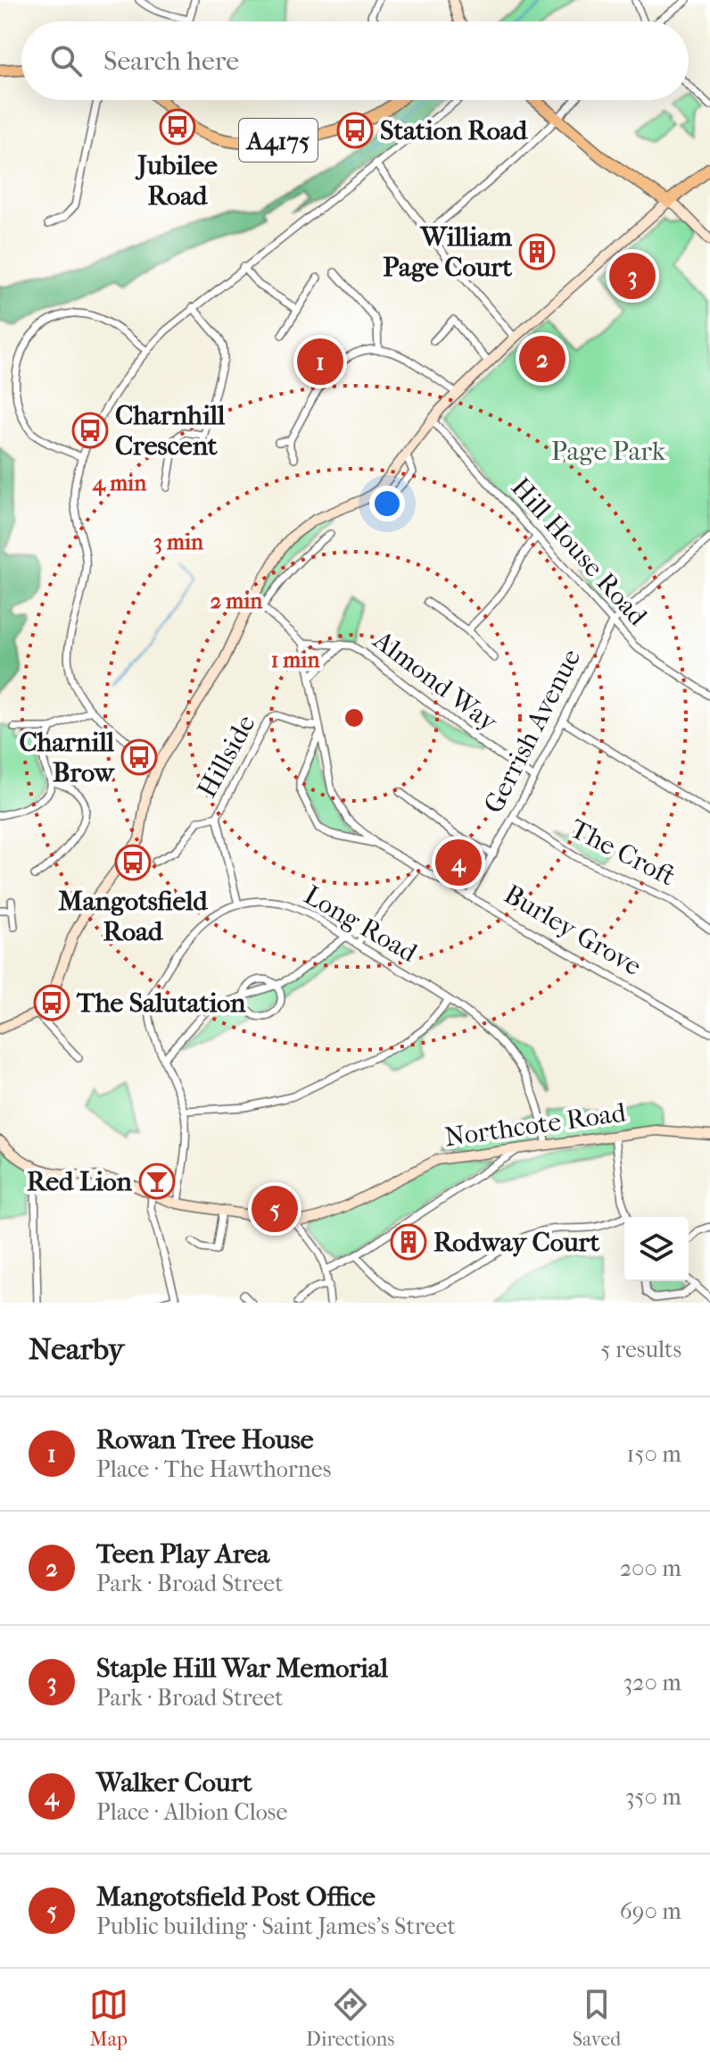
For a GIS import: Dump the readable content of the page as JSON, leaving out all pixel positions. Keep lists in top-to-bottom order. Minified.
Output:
{"streets":{"main road":["A4175","Northcote Road"],"street":["Hill House Road","Almond Way","Gerrish Avenue","Hillside","The Croft","Long Road","Burley Grove"]},"crossings":[["Hill House Road","Gerrish Avenue"],["Almond Way","Gerrish Avenue"],["Almond Way","Burley Grove"],["Gerrish Avenue","The Croft"],["Gerrish Avenue","Burley Grove"],["Hillside","Long Road"],["Hillside","Burley Grove"],["Long Road","Northcote Road"]],"parks":["Page Park"],"places":{"bus stop":["Jubilee Road","Station Road","Charnhill Crescent","Charnill Brow","Mangotsfield Road","The Salutation"],"building":["William Page Court","Rodway Court"],"bar":["Red Lion"]},"page":{"search":"Search here","pins":["3","2","1","4","5"],"heading":["Nearby","5 results"],"list":[{"mark":"1","name":"Rowan Tree House","note":"Place · The Hawthornes","value":"150 m"},{"mark":"2","name":"Teen Play Area","note":"Park · Broad Street","value":"200 m"},{"mark":"3","name":"Staple Hill War Memorial","note":"Park · Broad Street","value":"320 m"},{"mark":"4","name":"Walker Court","note":"Place · Albion Close","value":"350 m"},{"mark":"5","name":"Mangotsfield Post Office","note":"Public building · Saint James's Street","value":"690 m"}],"nav":["Map","Directions","Saved"]},"rings":["4 min","3 min","2 min","1 min"]}
